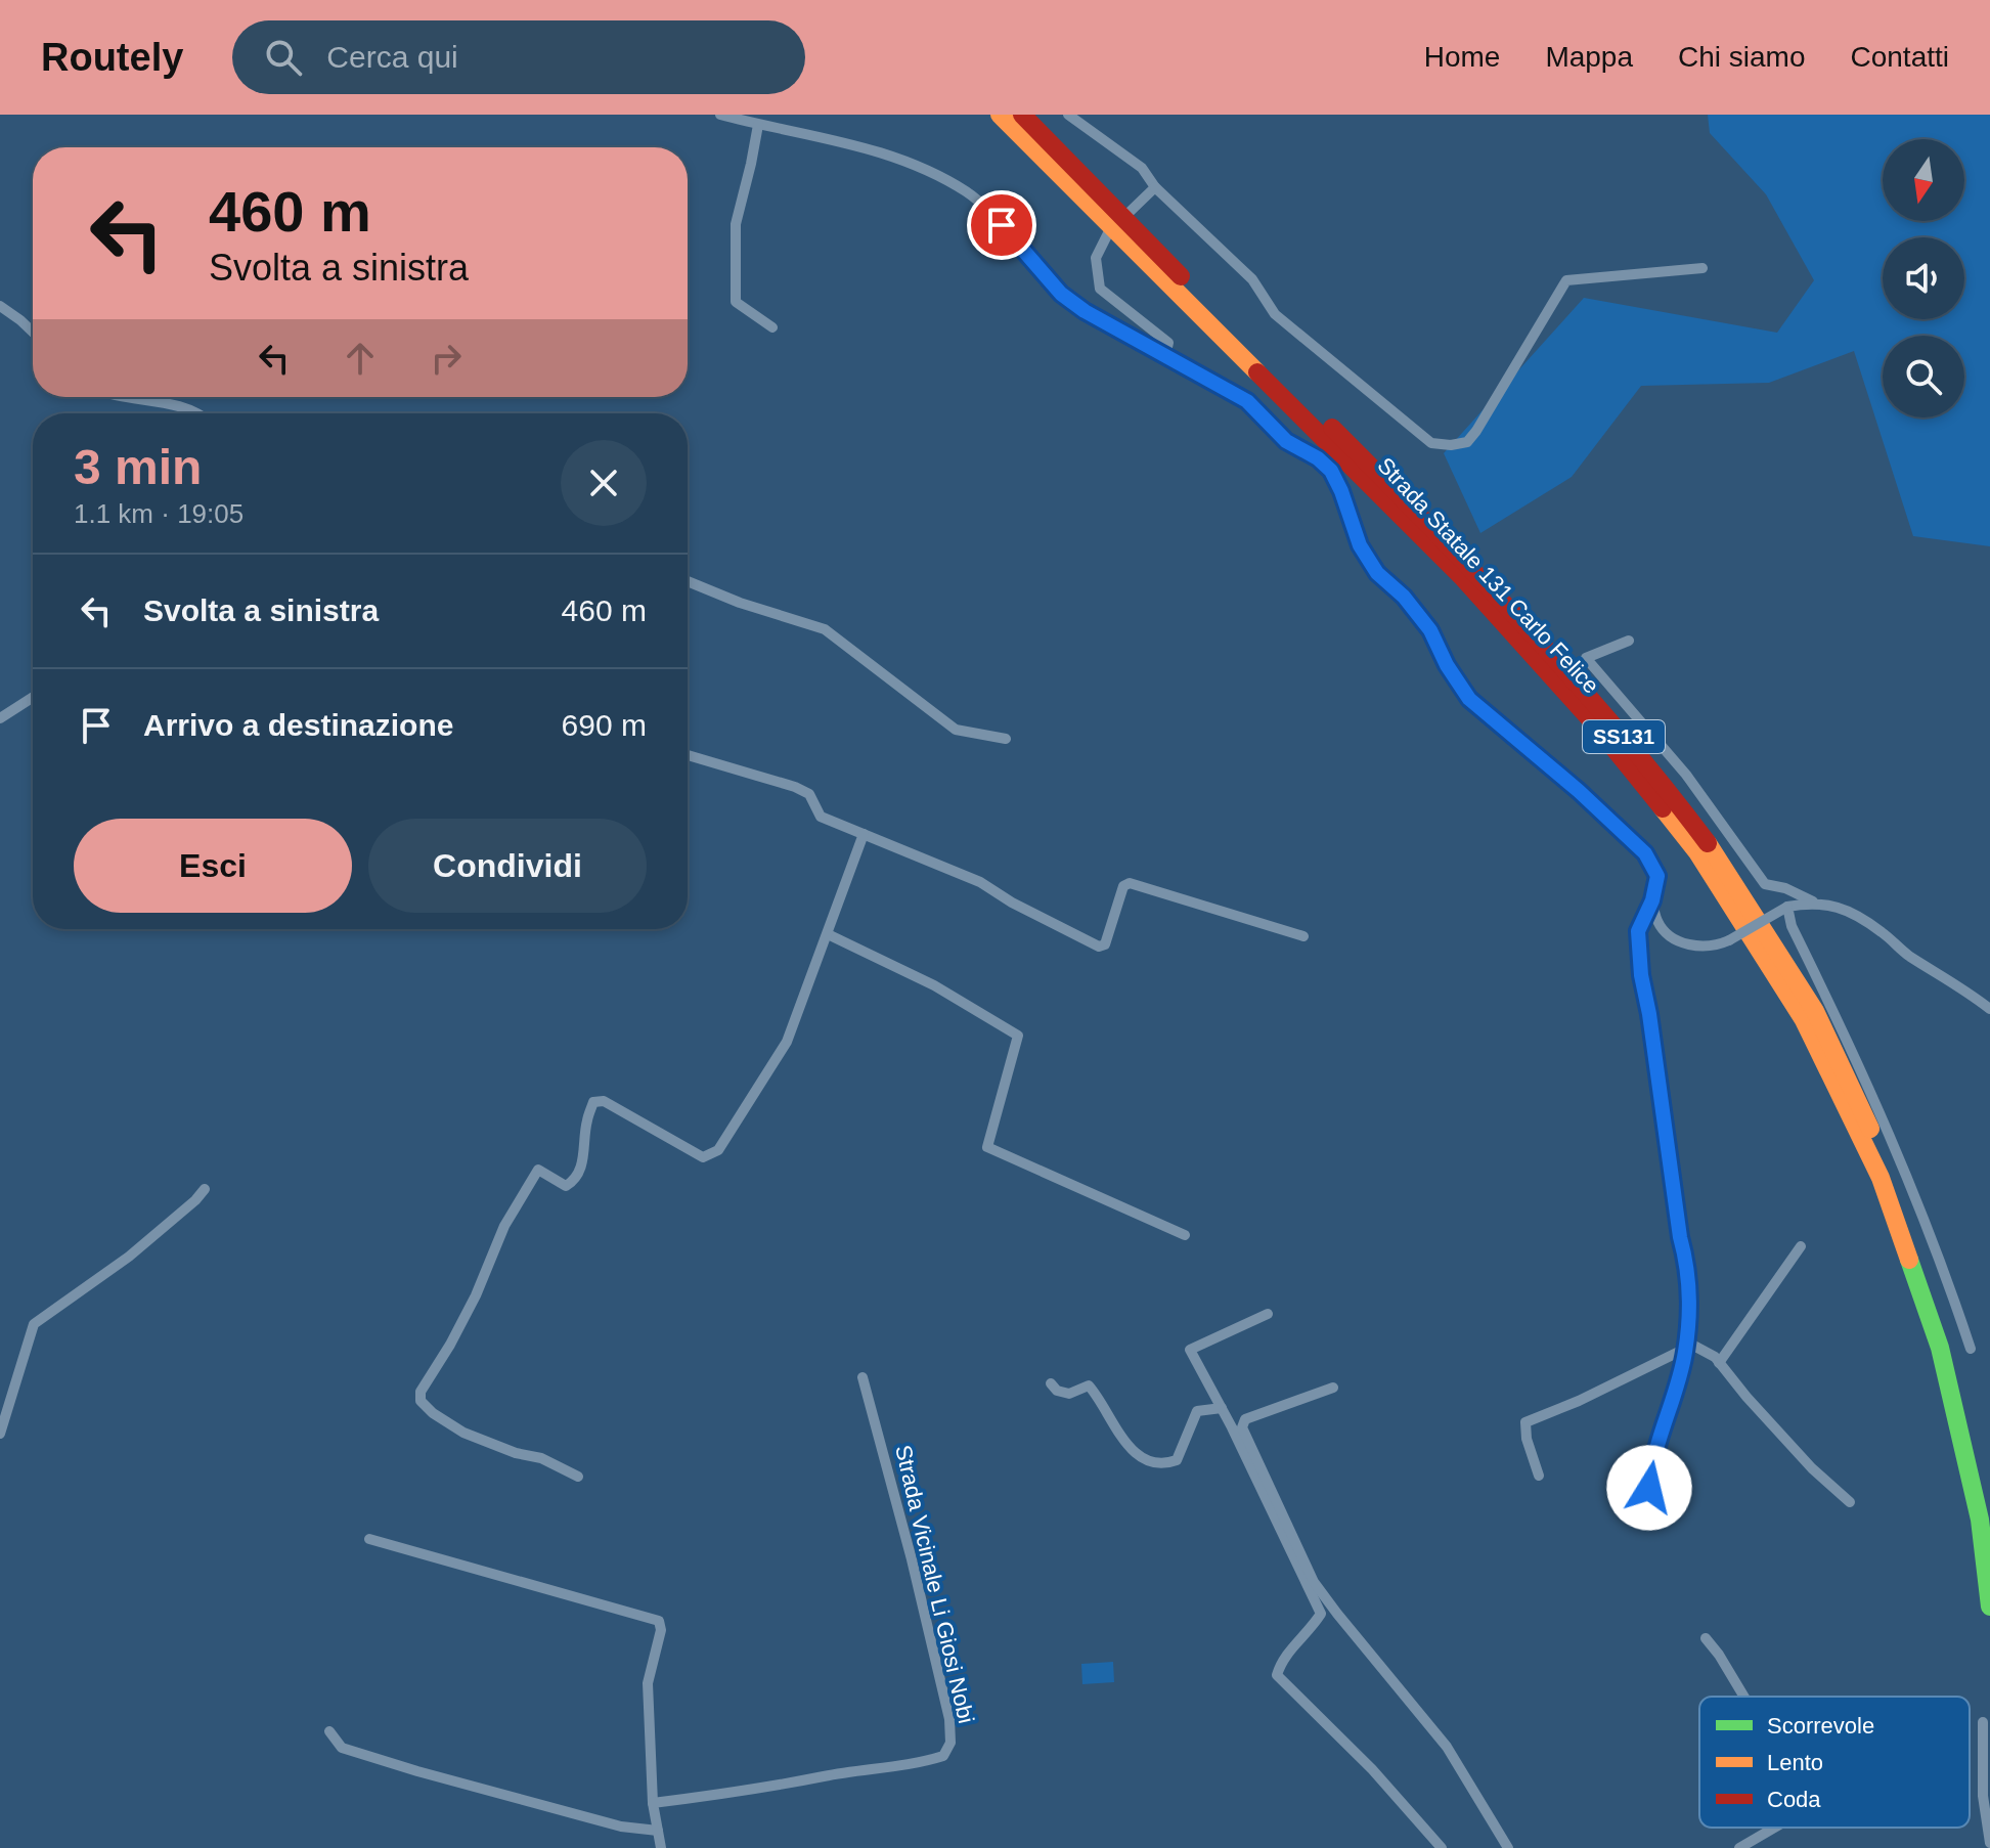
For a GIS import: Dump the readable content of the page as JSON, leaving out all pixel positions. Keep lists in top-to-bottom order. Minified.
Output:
{"streets":{"highway":["Strada Statale 131 Carlo Felice","SS131"],"street":["Strada Vicinale Li Giosi Nobi"]},"legend":["Scorrevole","Lento","Coda"],"north":"bottom","page":{"header":"Routely","search":"Cerca qui","nav":["Home","Mappa","Chi siamo","Contatti"],"turn":["460 m","Svolta a sinistra"],"heading":["3 min","1.1 km · 19:05"],"list":[{"name":"Svolta a sinistra","value":"460 m"},{"name":"Arrivo a destinazione","value":"690 m"}],"buttons":["Esci","Condividi"]}}
